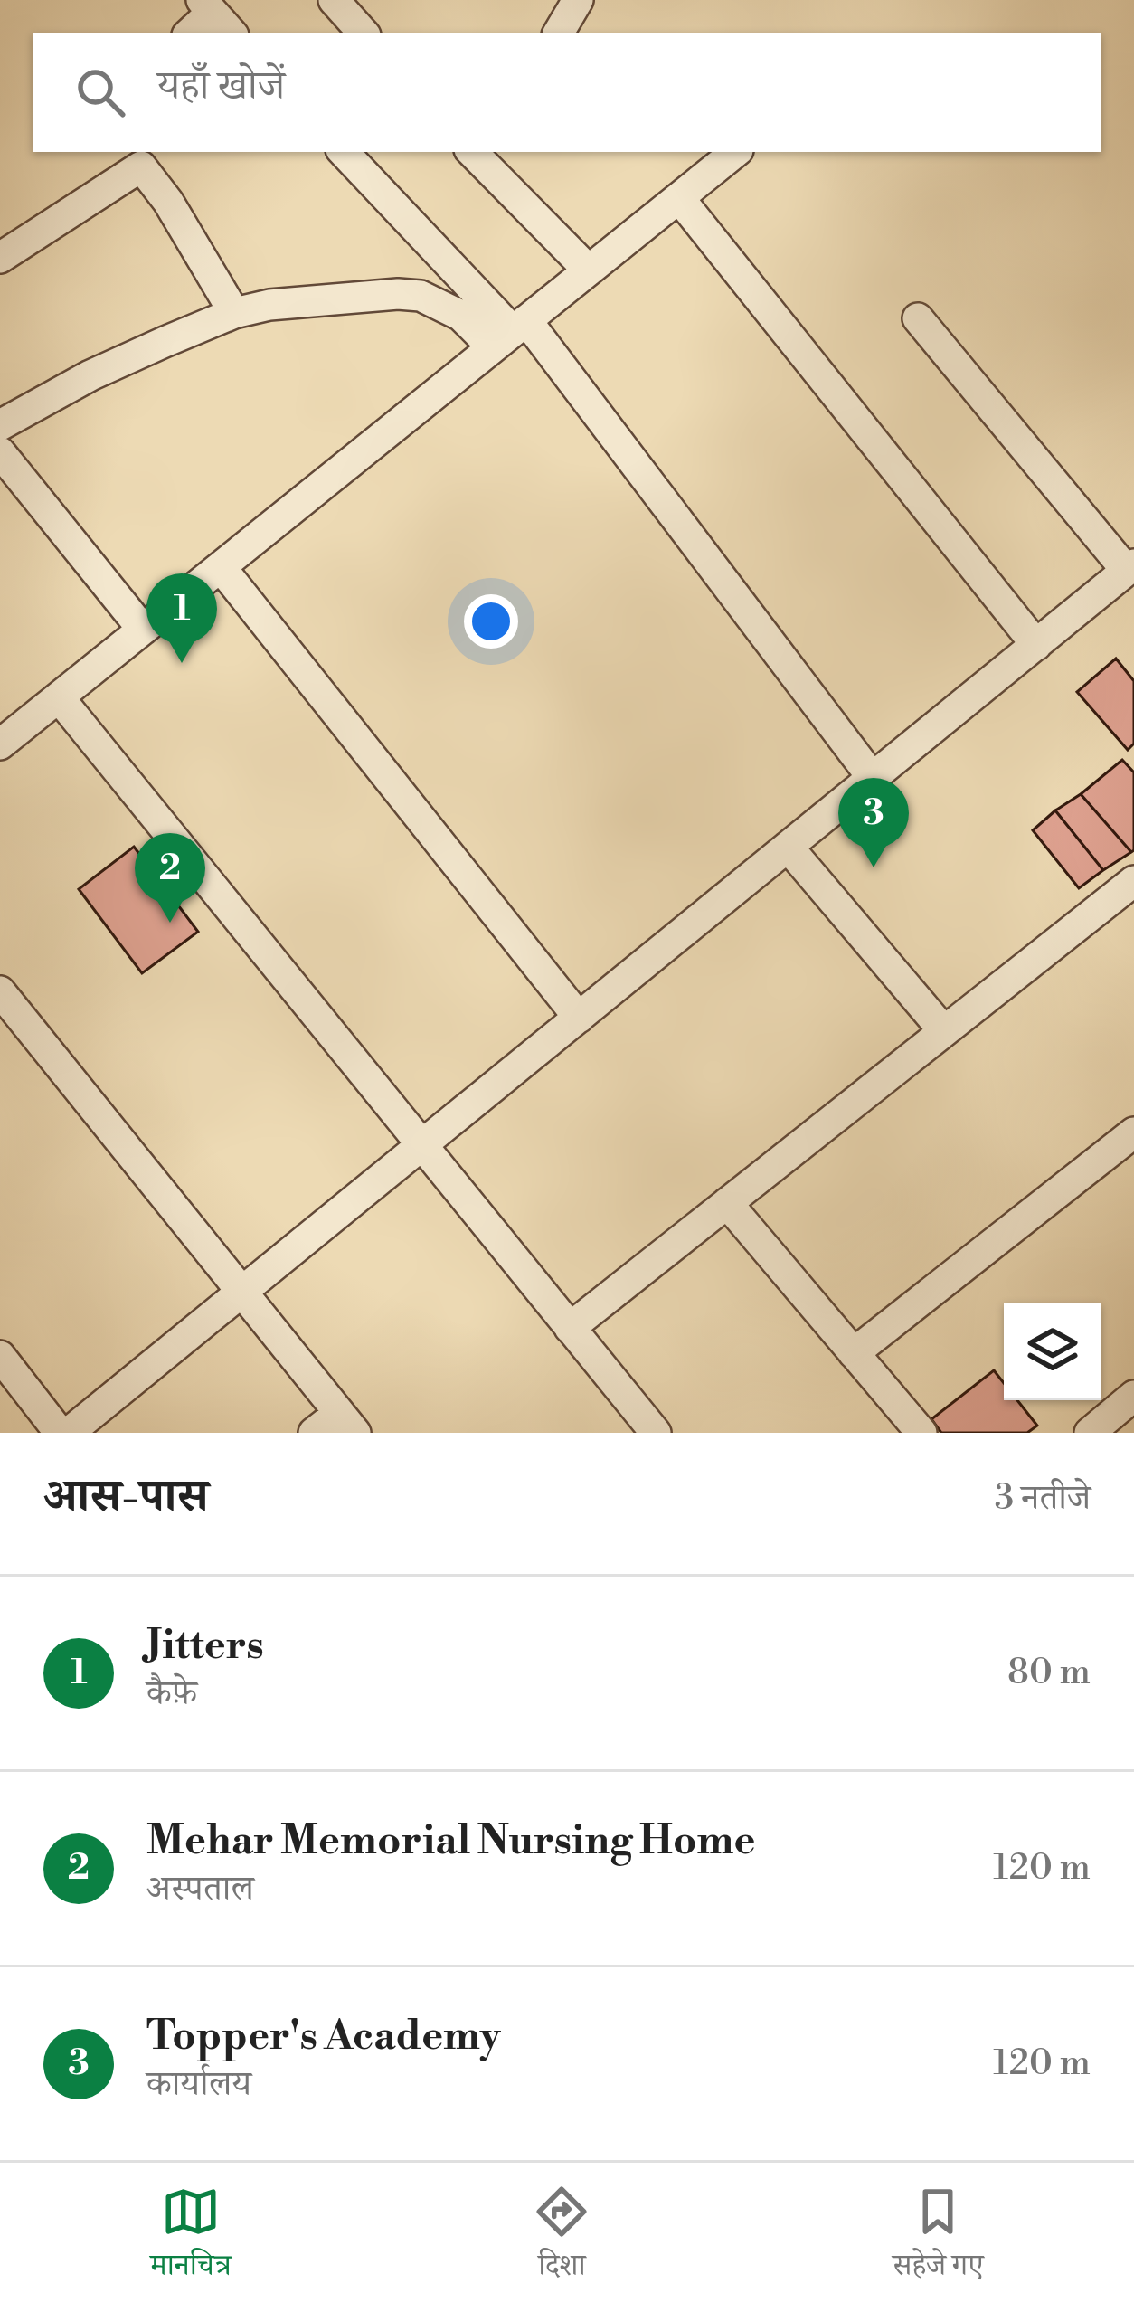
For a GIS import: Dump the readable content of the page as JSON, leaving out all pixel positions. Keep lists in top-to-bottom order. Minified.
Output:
{"page":{"search":"यहाँ खोजें","pins":["1","3","2"],"heading":["आस-पास","3 नतीजे"],"list":[{"mark":"1","name":"Jitters","note":"कैफ़े","value":"80 m"},{"mark":"2","name":"Mehar Memorial Nursing Home","note":"अस्पताल","value":"120 m"},{"mark":"3","name":"Topper's Academy","note":"कार्यालय","value":"120 m"}],"nav":["मानचित्र","दिशा","सहेजे गए"]}}
